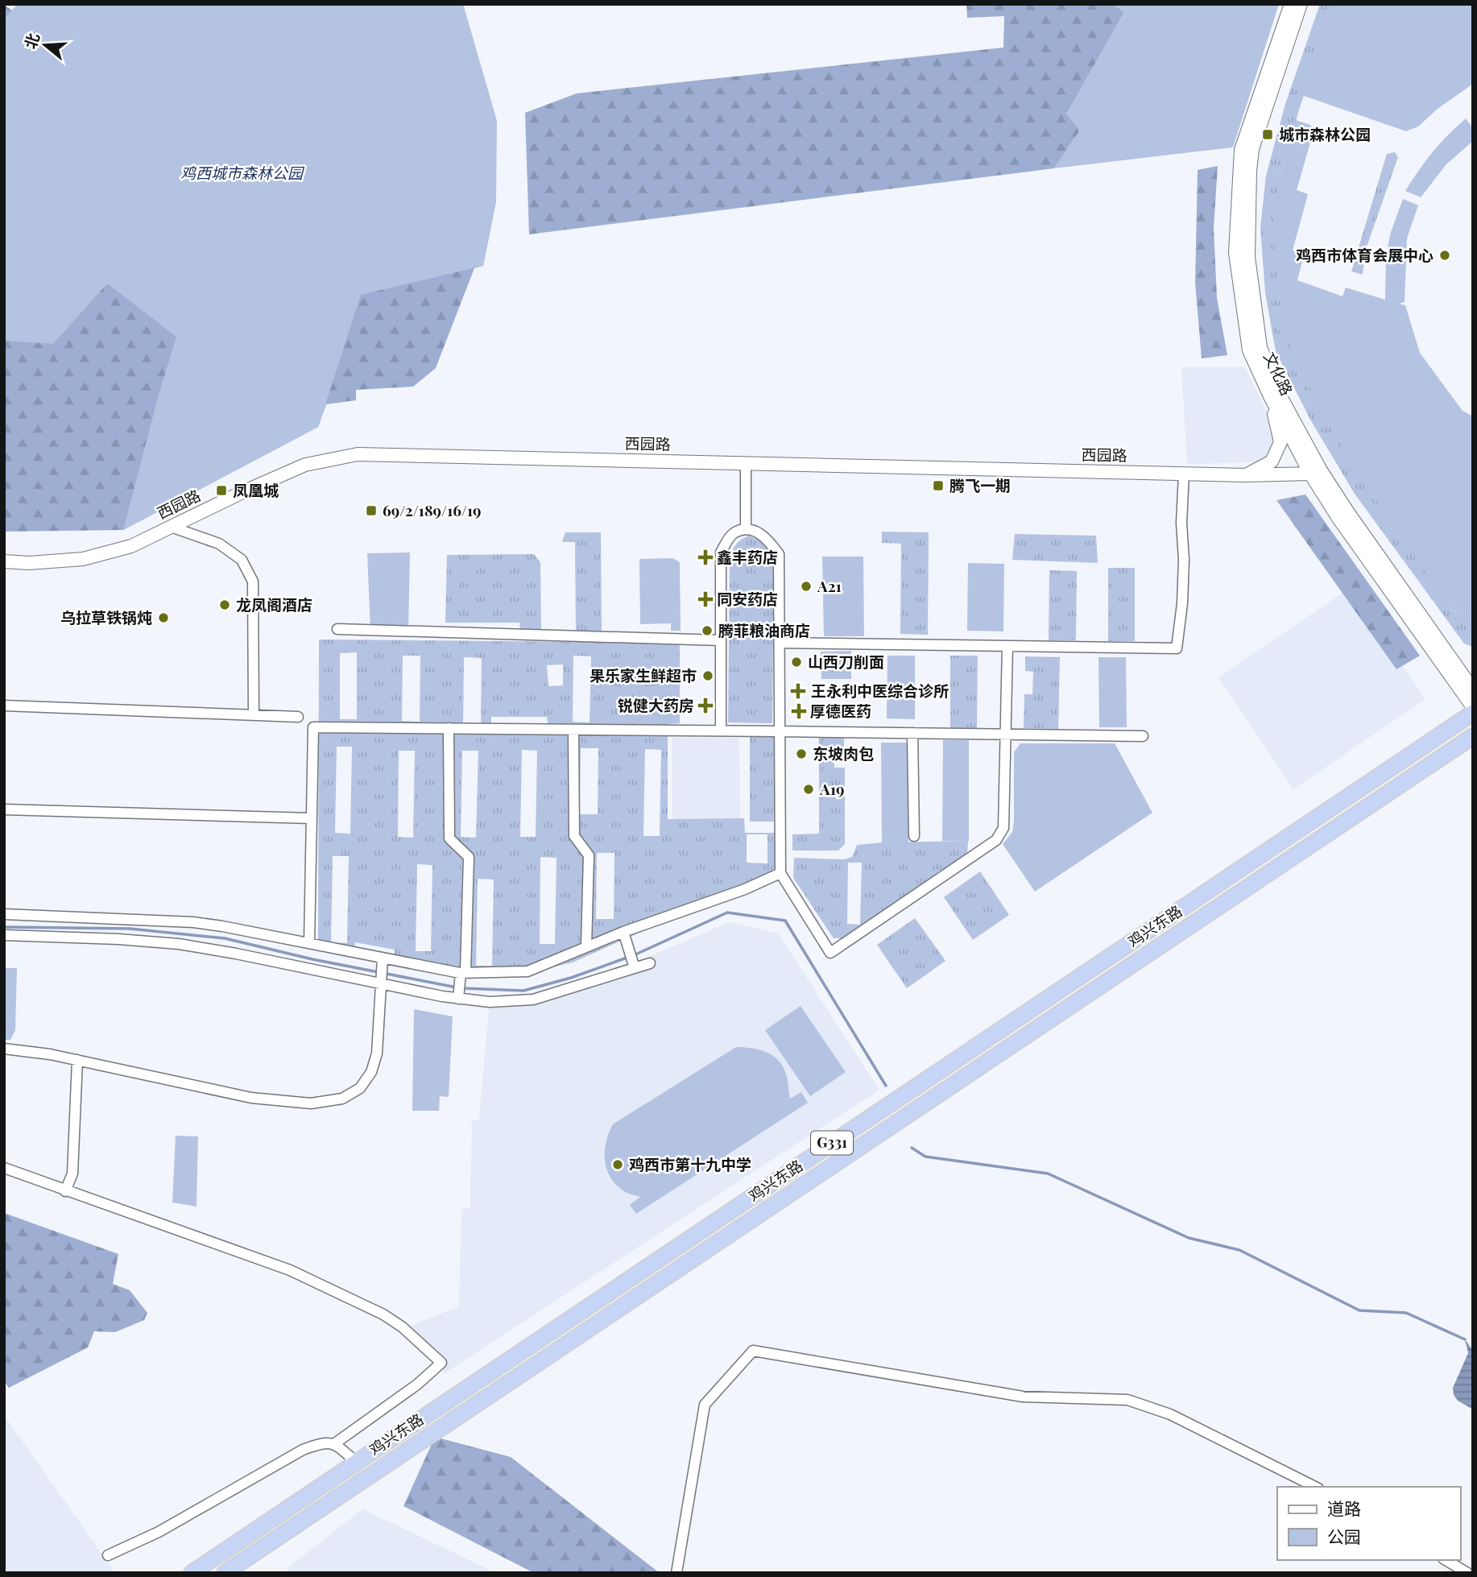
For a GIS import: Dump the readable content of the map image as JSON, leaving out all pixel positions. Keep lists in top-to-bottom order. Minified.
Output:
{"streets":{"highway":["鸡兴东路","G331"],"main road":["文化路","西园路"]},"crossings":[["文化路","西园路"]],"parks":["鸡西城市森林公园"],"places":{"transit":["城市森林公园","腾飞一期","凤凰城","69/2/189/16/19"],"other":["鸡西市体育会展中心","A21","龙凤阁酒店","乌拉草铁锅炖","腾菲粮油商店","山西刀削面","果乐家生鲜超市","东坡肉包","A19","鸡西市第十九中学"],"health":["鑫丰药店","同安药店","王永利中医综合诊所","锐健大药房","厚德医药"]},"legend":["道路","公园"],"north":"left"}
